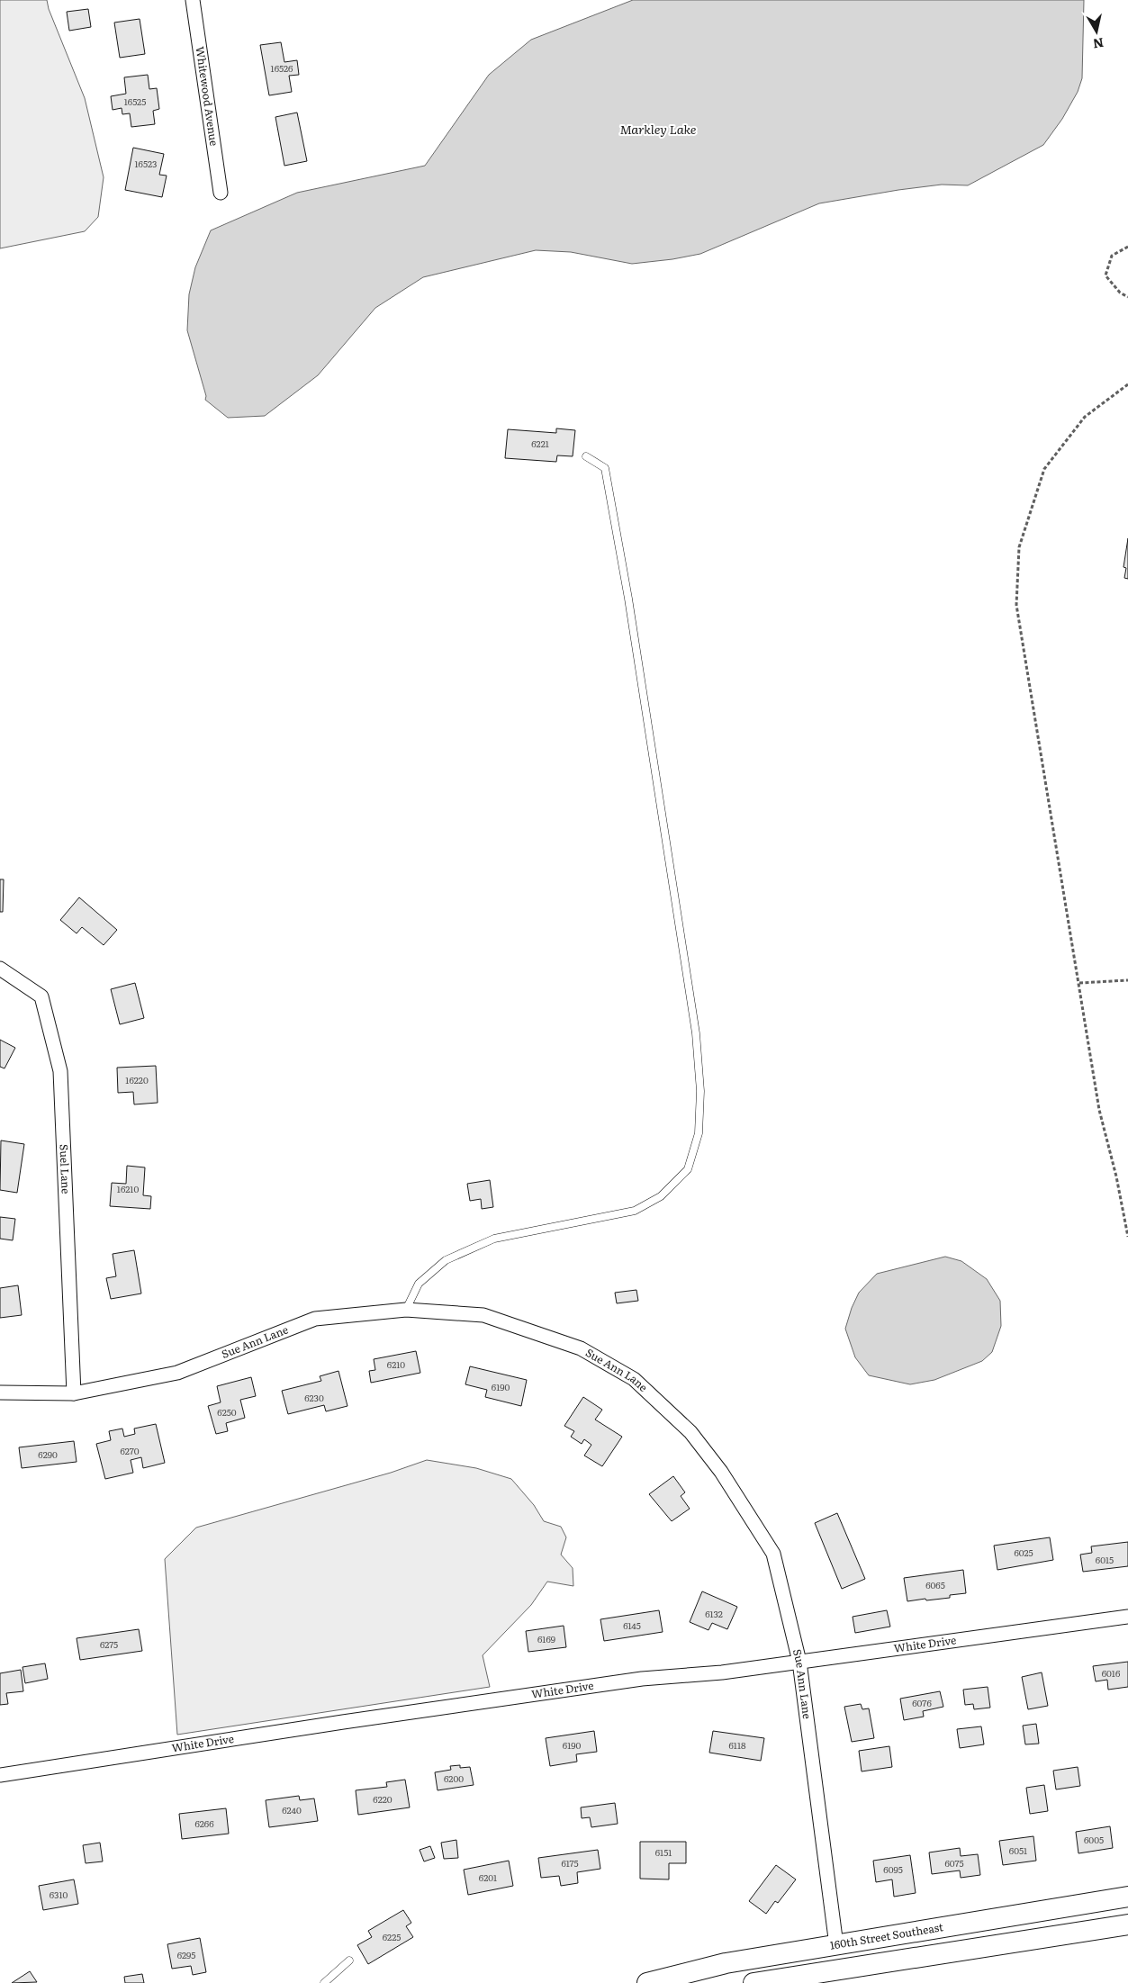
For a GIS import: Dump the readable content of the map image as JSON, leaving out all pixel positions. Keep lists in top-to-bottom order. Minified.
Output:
{"streets":{"street":["Whitewood Avenue","Suel Lane","Sue Ann Lane","White Drive","160th Street Southeast"]},"crossings":[["Suel Lane","Sue Ann Lane"],["Sue Ann Lane","White Drive"],["Sue Ann Lane","160th Street Southeast"]],"water":["Markley Lake"],"house_numbers":["16526","16525","16523","6221","16220","16210","6210","6190","6230","6250","6270","6290","6025","6015","6065","6132","6145","6169","6275","6016","6076","6190","6118","6200","6220","6240","6266","6005","6051","6151","6175","6075","6095","6201","6310","6225","6295"],"north":"bottom"}
